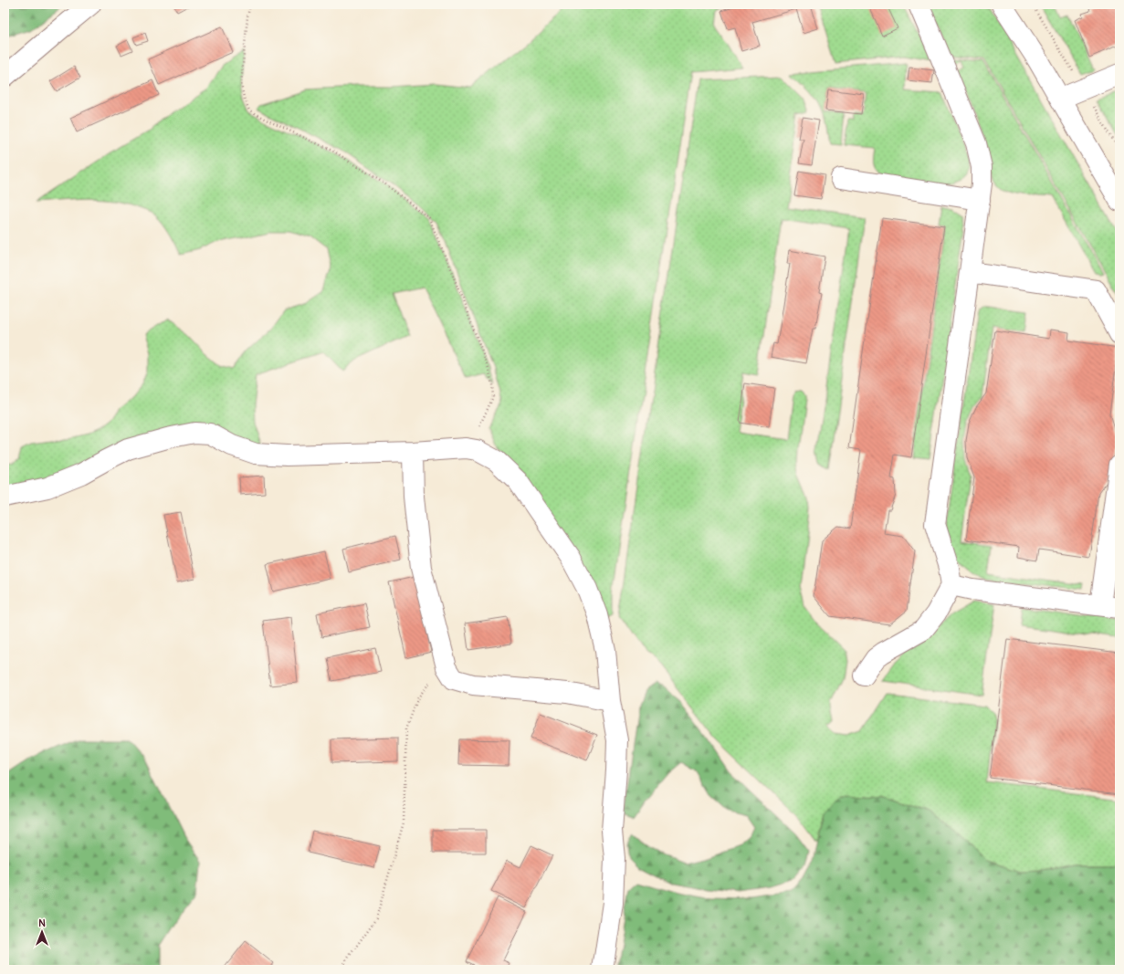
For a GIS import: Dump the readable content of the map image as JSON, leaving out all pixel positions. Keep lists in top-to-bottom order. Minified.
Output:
{"north":"top"}
